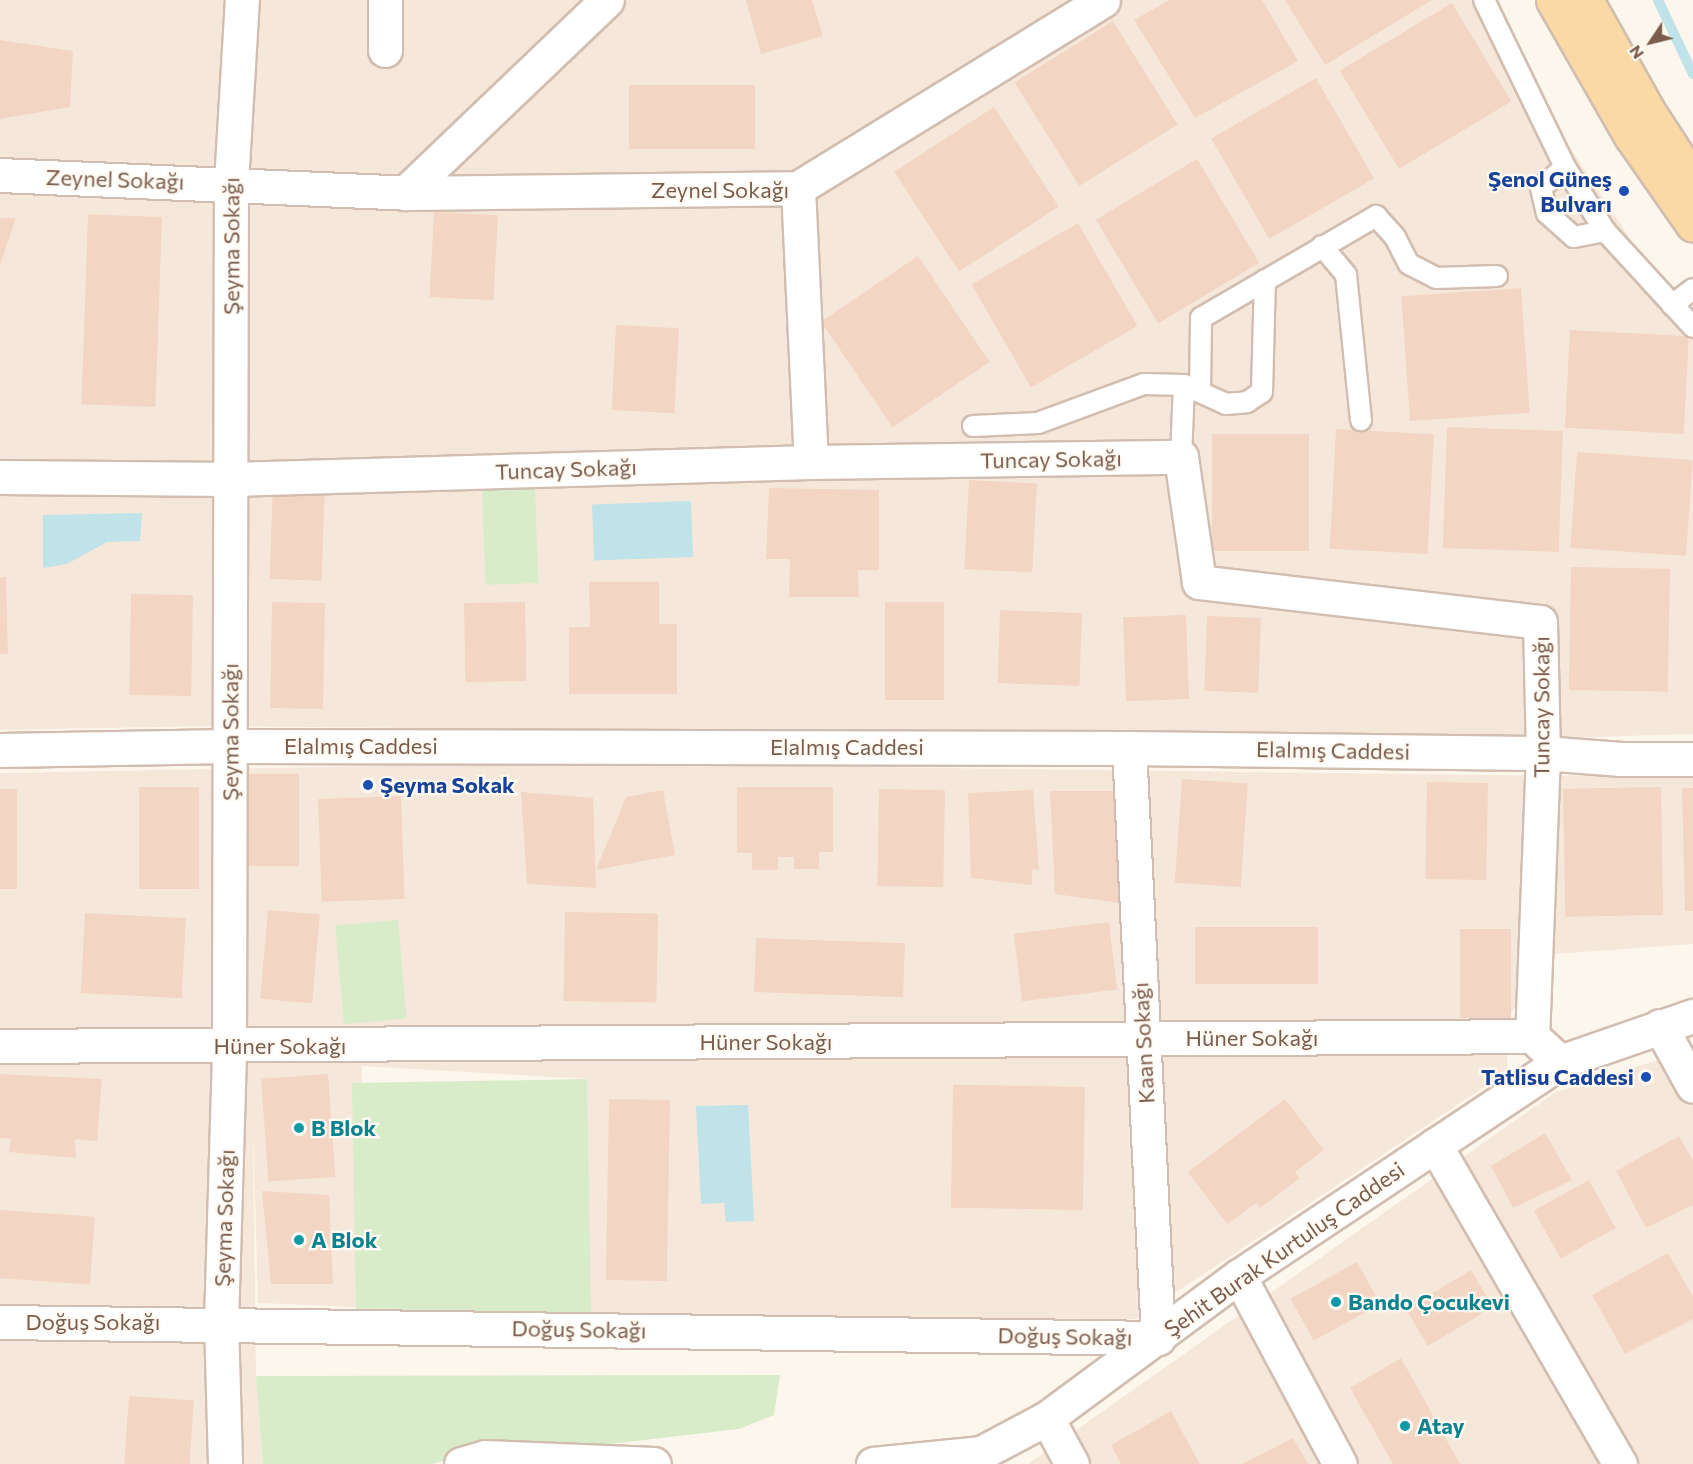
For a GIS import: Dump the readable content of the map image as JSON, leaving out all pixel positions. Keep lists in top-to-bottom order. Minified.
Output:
{"streets":{"street":["Zeynel Sokağı","Şeyma Sokağı","Tuncay Sokağı","Elalmış Caddesi","Hüner Sokağı","Kaan Sokağı","Şehit Burak Kurtuluş Caddesi","Doğuş Sokağı"]},"crossings":[["Zeynel Sokağı","Şeyma Sokağı"],["Zeynel Sokağı","Tuncay Sokağı"],["Şeyma Sokağı","Tuncay Sokağı"],["Şeyma Sokağı","Elalmış Caddesi"],["Şeyma Sokağı","Hüner Sokağı"],["Şeyma Sokağı","Doğuş Sokağı"],["Tuncay Sokağı","Elalmış Caddesi"],["Tuncay Sokağı","Hüner Sokağı"],["Elalmış Caddesi","Kaan Sokağı"],["Hüner Sokağı","Kaan Sokağı"],["Kaan Sokağı","Şehit Burak Kurtuluş Caddesi"],["Kaan Sokağı","Doğuş Sokağı"],["Şehit Burak Kurtuluş Caddesi","Doğuş Sokağı"]],"places":["Şenol Güneş Bulvarı","Şeyma Sokak","Tatlisu Caddesi","B Blok","A Blok","Bando Çocukevi","Atay"],"north":"bottom left"}
